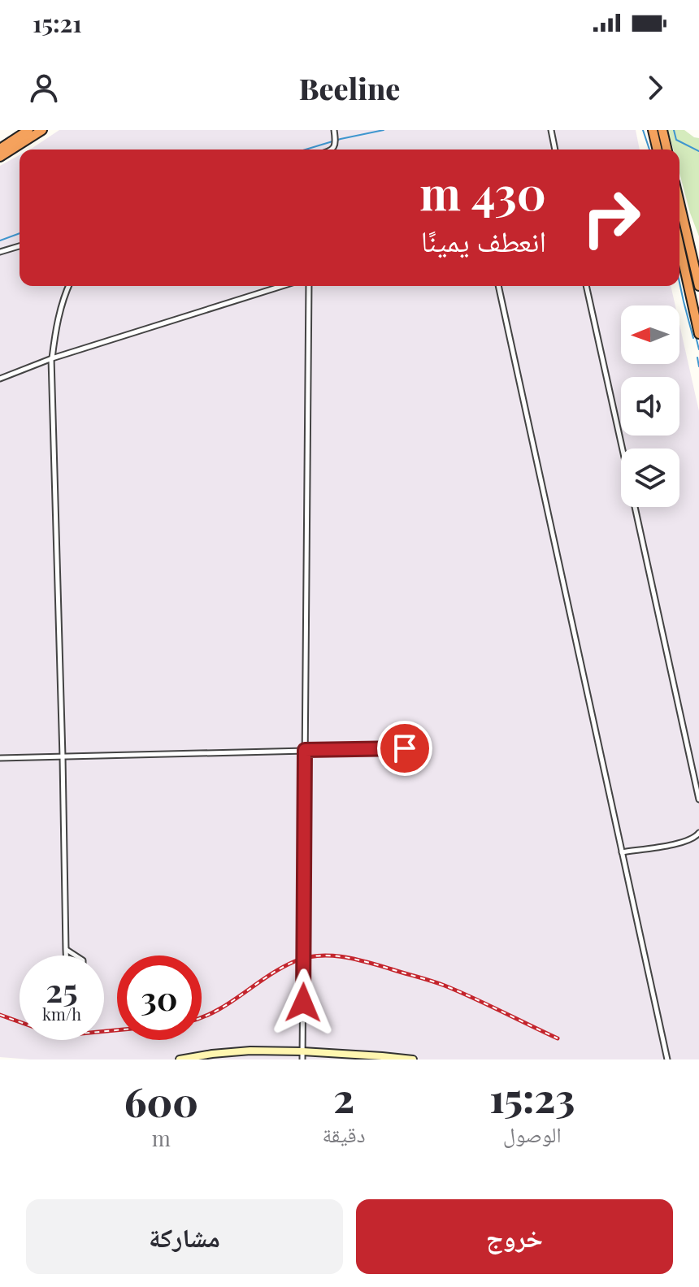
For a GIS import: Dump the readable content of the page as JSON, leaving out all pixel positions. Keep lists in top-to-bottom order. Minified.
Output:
{"north":"left","page":{"status":"15:21","header":"Beeline","turn":["430 m","انعطف يمينًا"],"speed":"25 km/h","limit":"30","eta":["15:23","الوصول","2","دقيقة","600","m"],"buttons":["خروج","مشاركة"]}}
